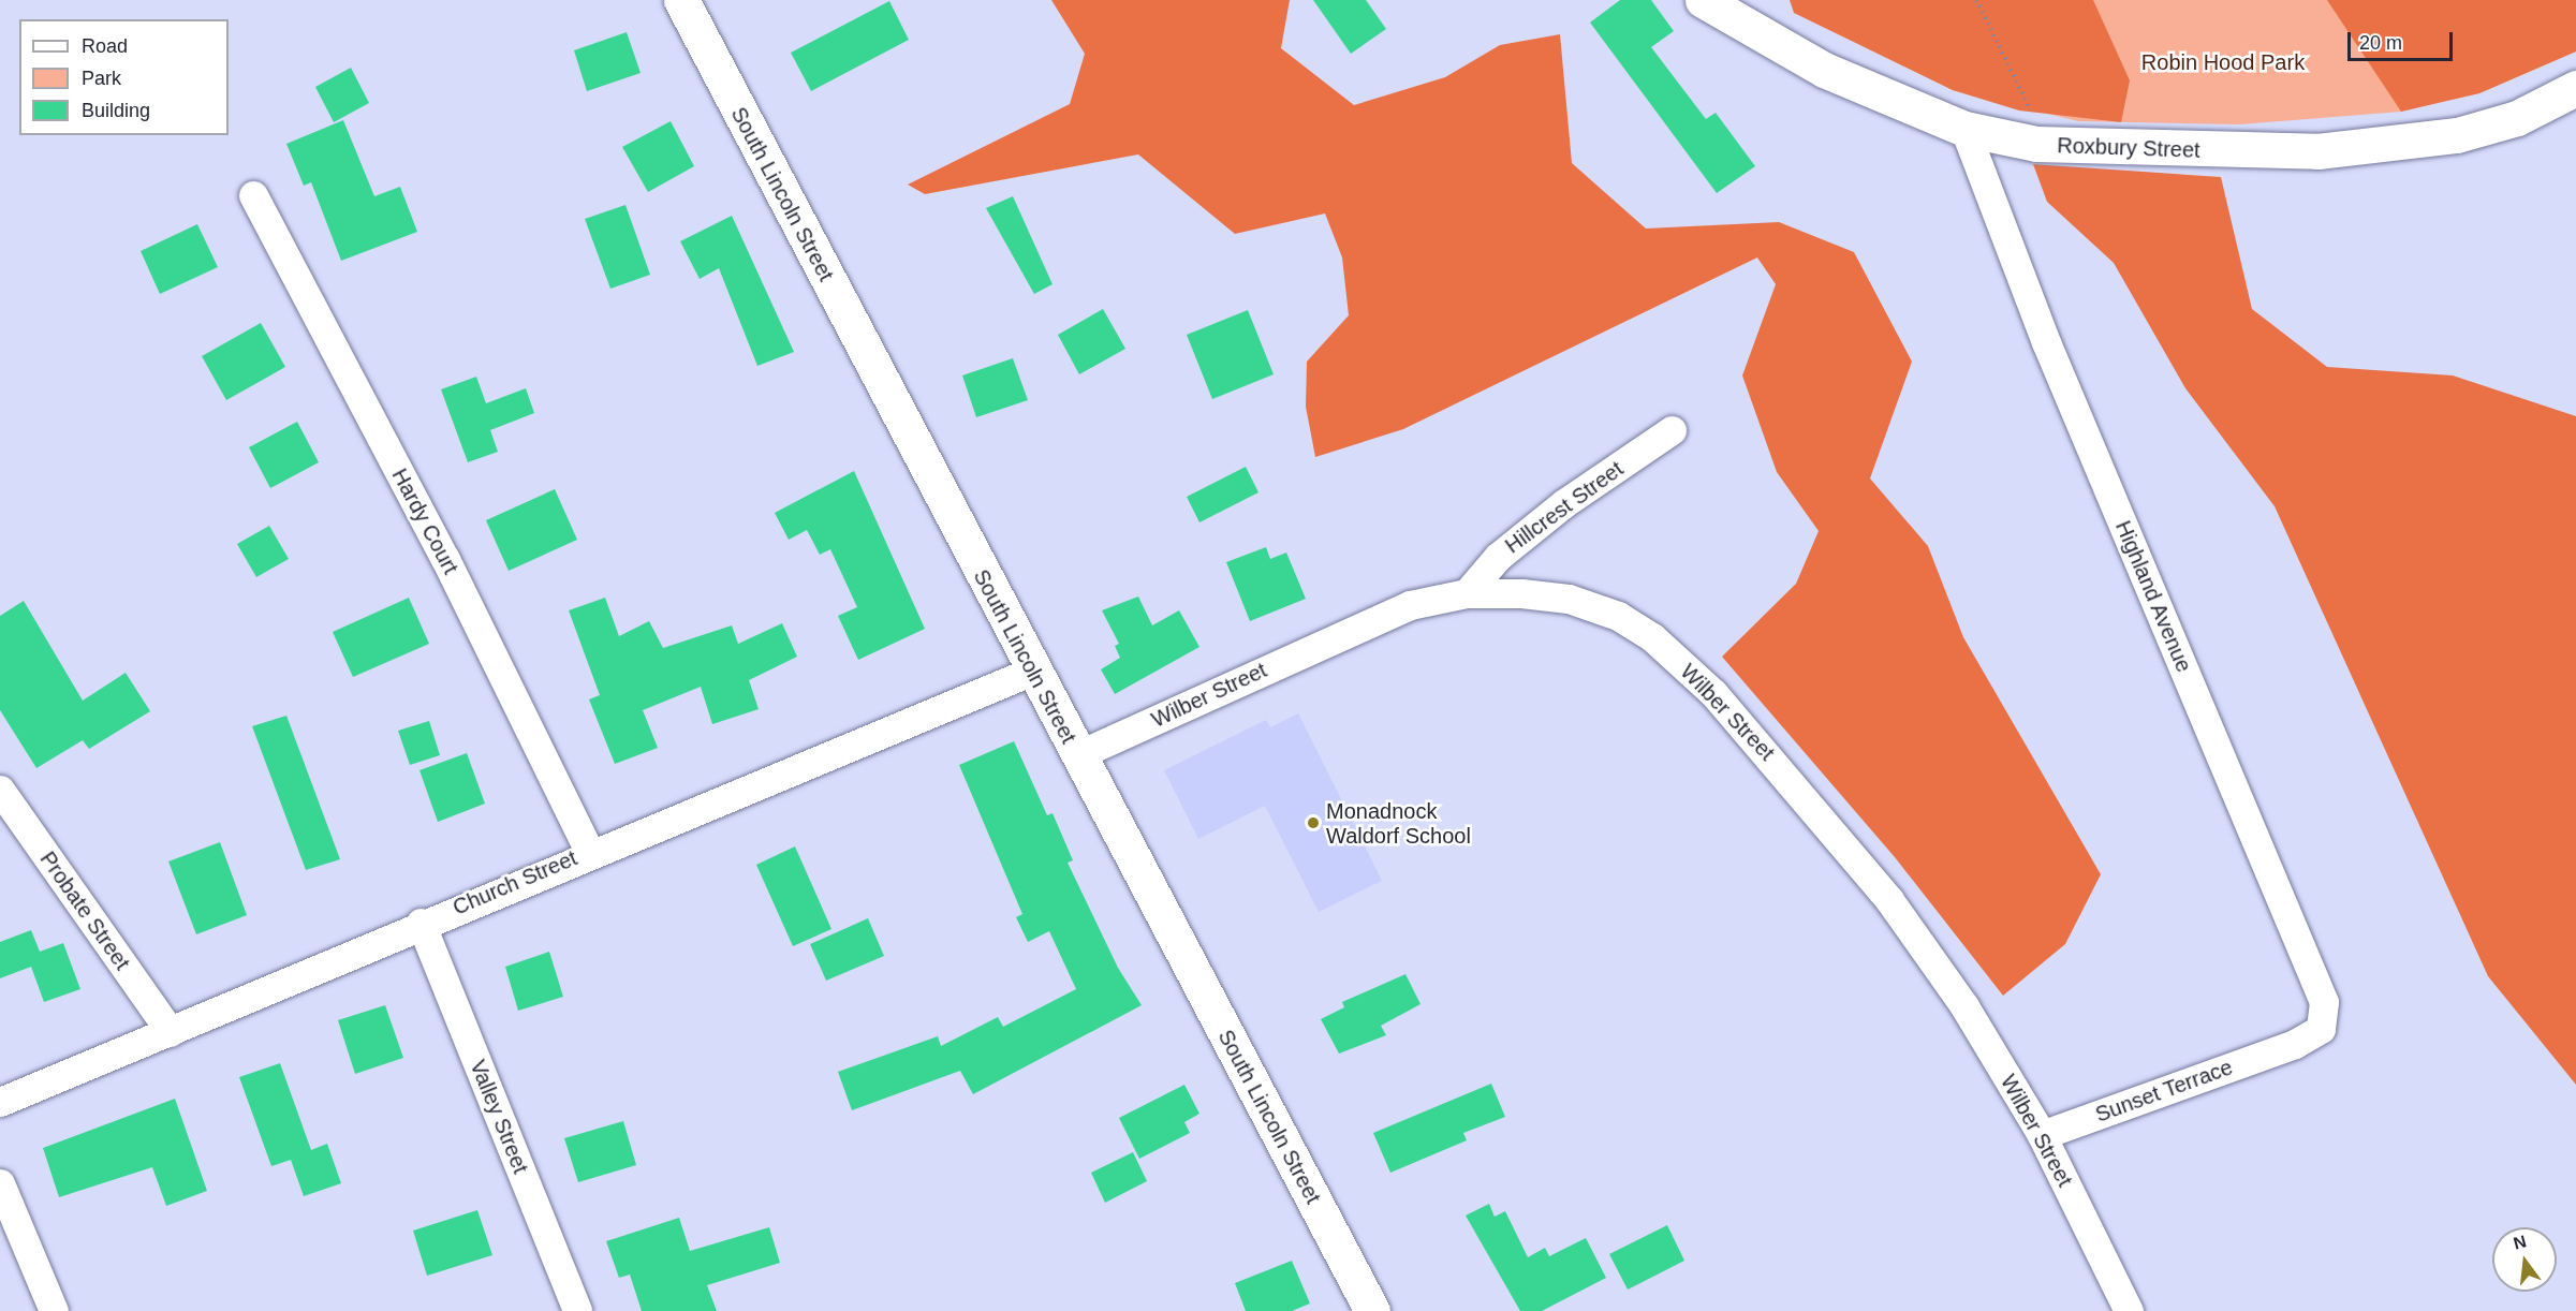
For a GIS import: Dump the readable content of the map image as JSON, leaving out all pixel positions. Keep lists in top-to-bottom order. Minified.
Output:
{"streets":{"street":["Roxbury Street","South Lincoln Street","Hillcrest Street","Hardy Court","Highland Avenue","Wilber Street","Church Street","Probate Street","Sunset Terrace","Valley Street"]},"crossings":[["Roxbury Street","Highland Avenue"],["South Lincoln Street","Wilber Street"],["South Lincoln Street","Church Street"],["Hillcrest Street","Wilber Street"],["Hardy Court","Church Street"],["Highland Avenue","Sunset Terrace"],["Wilber Street","Sunset Terrace"],["Church Street","Probate Street"],["Church Street","Valley Street"]],"parks":["Robin Hood Park"],"places":["Monadnock Waldorf School"],"legend":["Road","Park","Building"],"scale_bar":"20 m","north":"top"}
